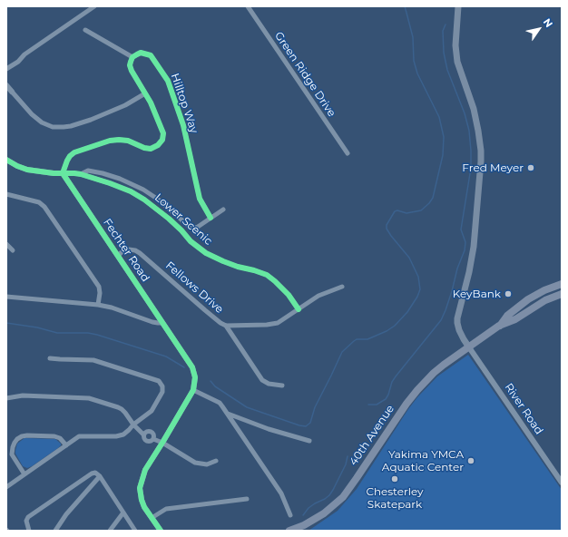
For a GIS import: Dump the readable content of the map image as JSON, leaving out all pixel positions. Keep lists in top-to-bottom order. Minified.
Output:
{"streets":{"main road":["40th Avenue"],"street":["Green Ridge Drive","Hilltop Way","Lower Scenic","Fechter Road","Fellows Drive","River Road"]},"crossings":[["Lower Scenic","Fechter Road"],["Lower Scenic","Fellows Drive"],["Fechter Road","Fellows Drive"],["River Road","40th Avenue"]],"places":["Fred Meyer","KeyBank","Yakima YMCA Aquatic Center","Chesterley Skatepark"],"north":"top right"}
